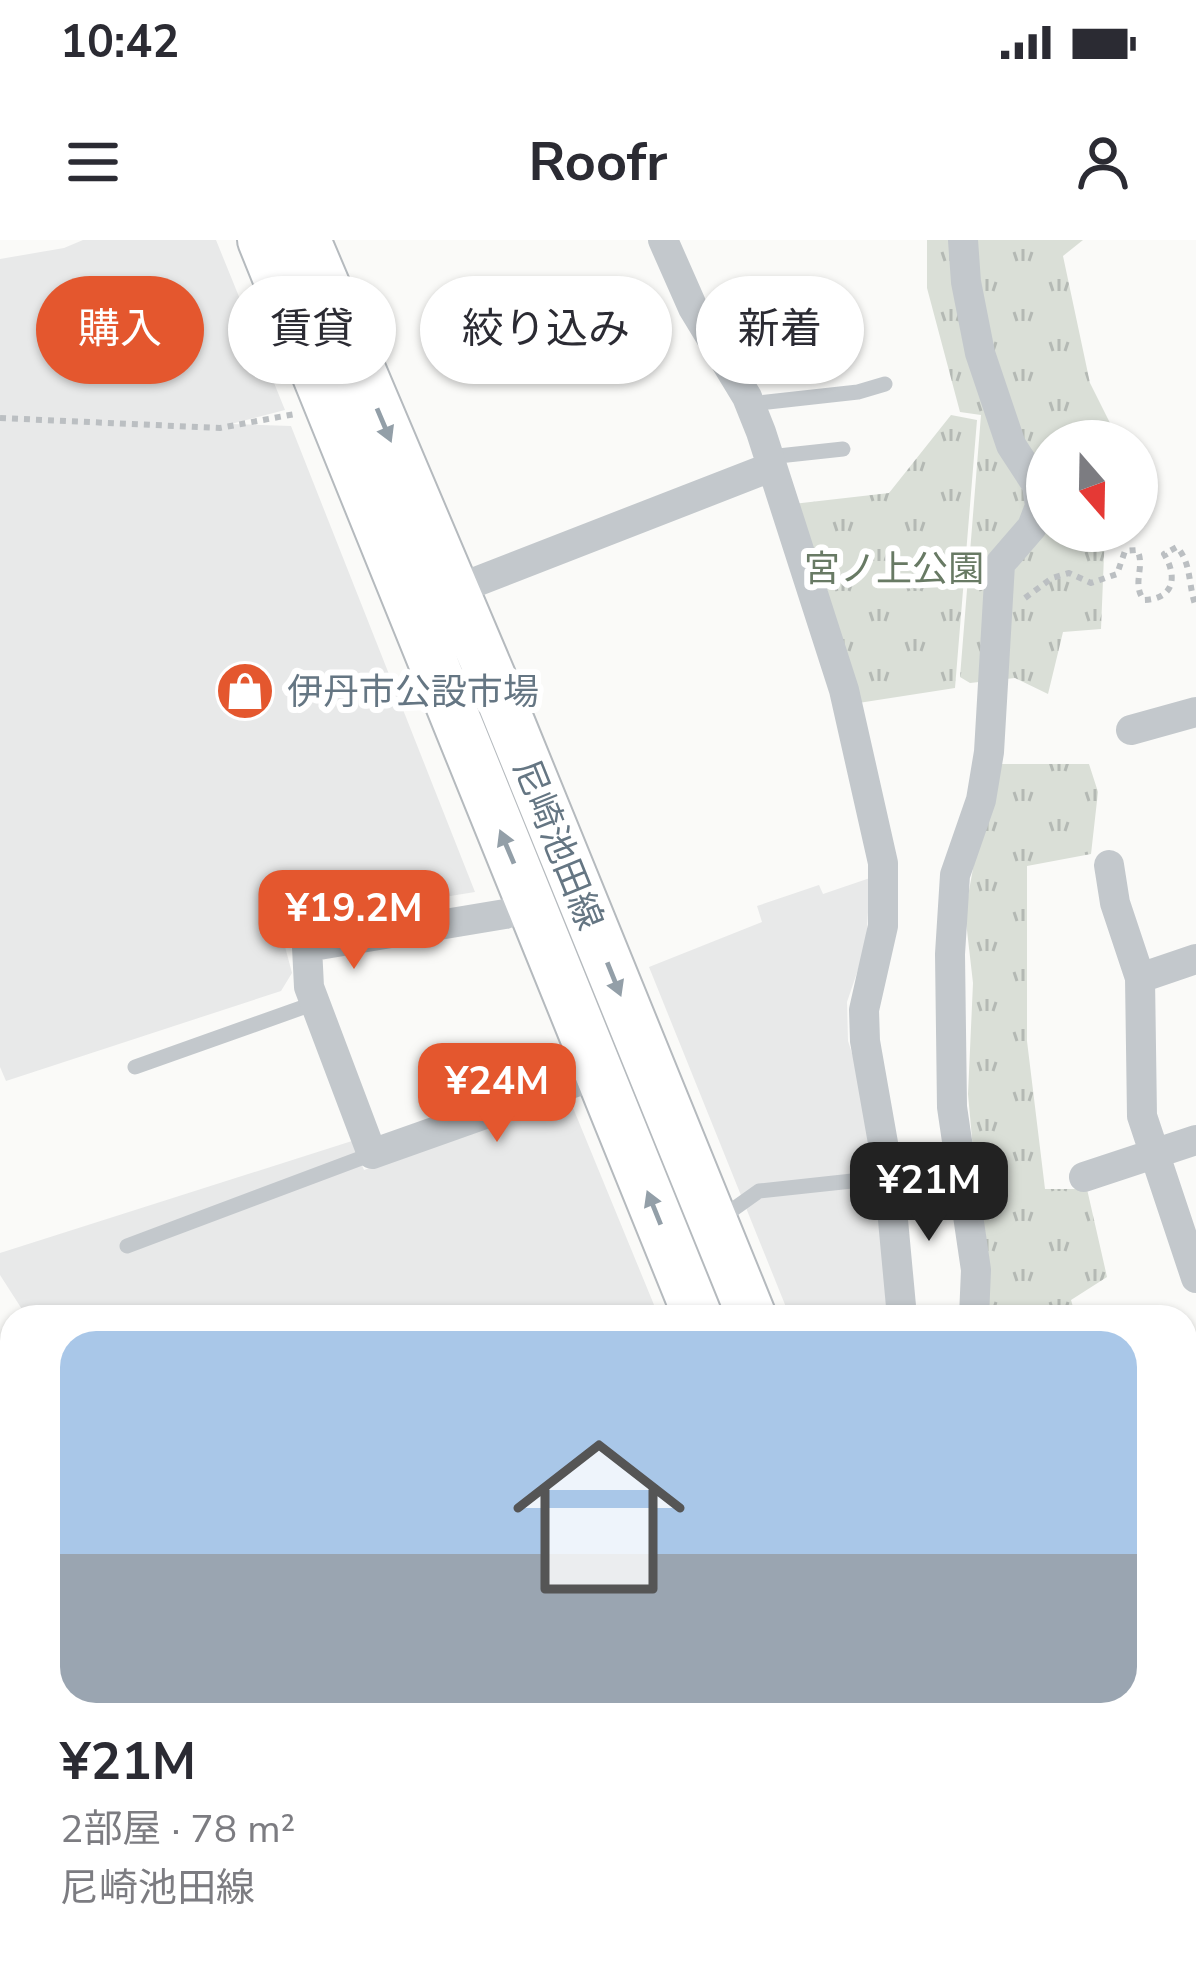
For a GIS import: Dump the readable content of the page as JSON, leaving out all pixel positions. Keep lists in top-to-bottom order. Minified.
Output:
{"streets":{"main road":["尼崎池田線"]},"parks":["宮ノ上公園"],"places":{"shop":["伊丹市公設市場"]},"north":"bottom","page":{"status":"10:42","header":"Roofr","chip":["購入","賃貸","絞り込み","新着"],"price":["¥19.2M","¥24M","¥21M"],"list":[{"name":"¥21M","note":"2部屋 · 78 m² · 尼崎池田線"}]}}
